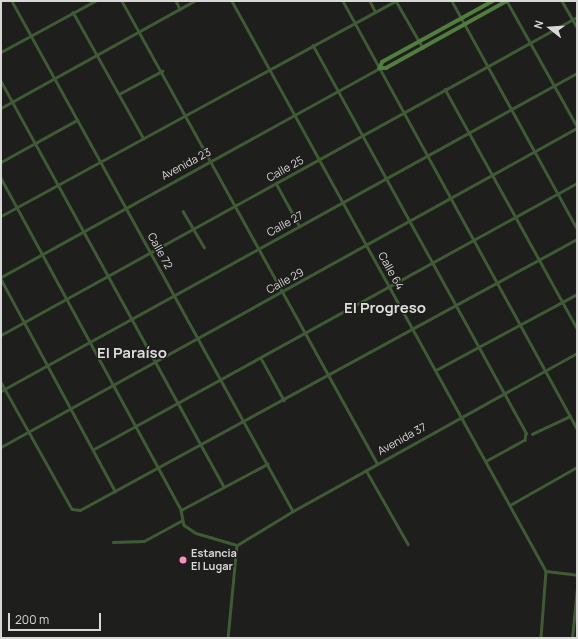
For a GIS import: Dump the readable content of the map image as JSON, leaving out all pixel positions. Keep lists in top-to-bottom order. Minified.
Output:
{"streets":{"main road":["Avenida 23"],"street":["Calle 25","Calle 27","Calle 72","Calle 64","Calle 29","Avenida 37"]},"crossings":[["Avenida 23","Calle 72"],["Avenida 23","Calle 64"],["Calle 25","Calle 72"],["Calle 25","Calle 64"],["Calle 27","Calle 72"],["Calle 27","Calle 64"],["Calle 72","Calle 29"],["Calle 72","Avenida 37"],["Calle 64","Calle 29"],["Calle 64","Avenida 37"]],"districts":["El Progreso","El Paraíso"],"places":["Estancia El Lugar"],"scale_bar":"200 m","north":"left"}
